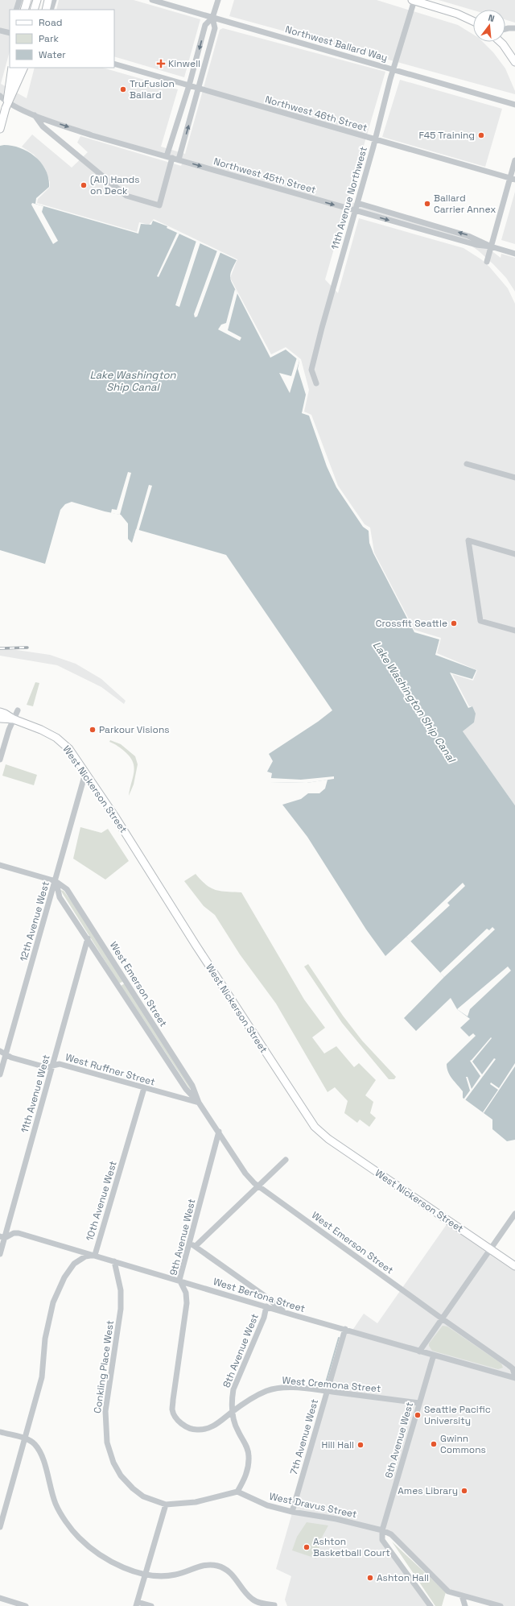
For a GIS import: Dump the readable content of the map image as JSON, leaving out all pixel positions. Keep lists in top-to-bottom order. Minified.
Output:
{"streets":{"main road":["West Nickerson Street"],"street":["Northwest Ballard Way","Northwest 46th Street","Northwest 45th Street","11th Avenue Northwest","12th Avenue West","West Emerson Street","West Ruffner Street","11th Avenue West","10th Avenue West","9th Avenue West","West Bertona Street","8th Avenue West","Conkling Place West","West Cremona Street","7th Avenue West","6th Avenue West","West Dravus Street"]},"crossings":[["Northwest Ballard Way","11th Avenue Northwest"],["Northwest 46th Street","11th Avenue Northwest"],["Northwest 45th Street","11th Avenue Northwest"],["West Nickerson Street","12th Avenue West"],["12th Avenue West","West Emerson Street"],["12th Avenue West","West Ruffner Street"],["West Emerson Street","West Ruffner Street"],["West Emerson Street","11th Avenue West"],["West Emerson Street","9th Avenue West"],["West Emerson Street","West Bertona Street"],["West Ruffner Street","11th Avenue West"],["West Ruffner Street","10th Avenue West"],["11th Avenue West","West Bertona Street"],["10th Avenue West","West Bertona Street"],["9th Avenue West","West Bertona Street"],["9th Avenue West","West Cremona Street"],["West Bertona Street","8th Avenue West"],["West Bertona Street","Conkling Place West"],["West Bertona Street","7th Avenue West"],["West Bertona Street","6th Avenue West"],["8th Avenue West","West Cremona Street"],["8th Avenue West","West Dravus Street"],["West Cremona Street","7th Avenue West"],["West Cremona Street","6th Avenue West"],["7th Avenue West","West Dravus Street"],["6th Avenue West","West Dravus Street"]],"water":["Lake Washington Ship Canal"],"places":{"health":["Kinwell"],"other":["TruFusion Ballard","F45 Training","(All) Hands on Deck","Ballard Carrier Annex","Crossfit Seattle","Parkour Visions","Seattle Pacific University","Gwinn Commons","Hill Hall","Ames Library","Ashton Basketball Court","Ashton Hall"]},"legend":["Road","Park","Water"],"north":"top"}
